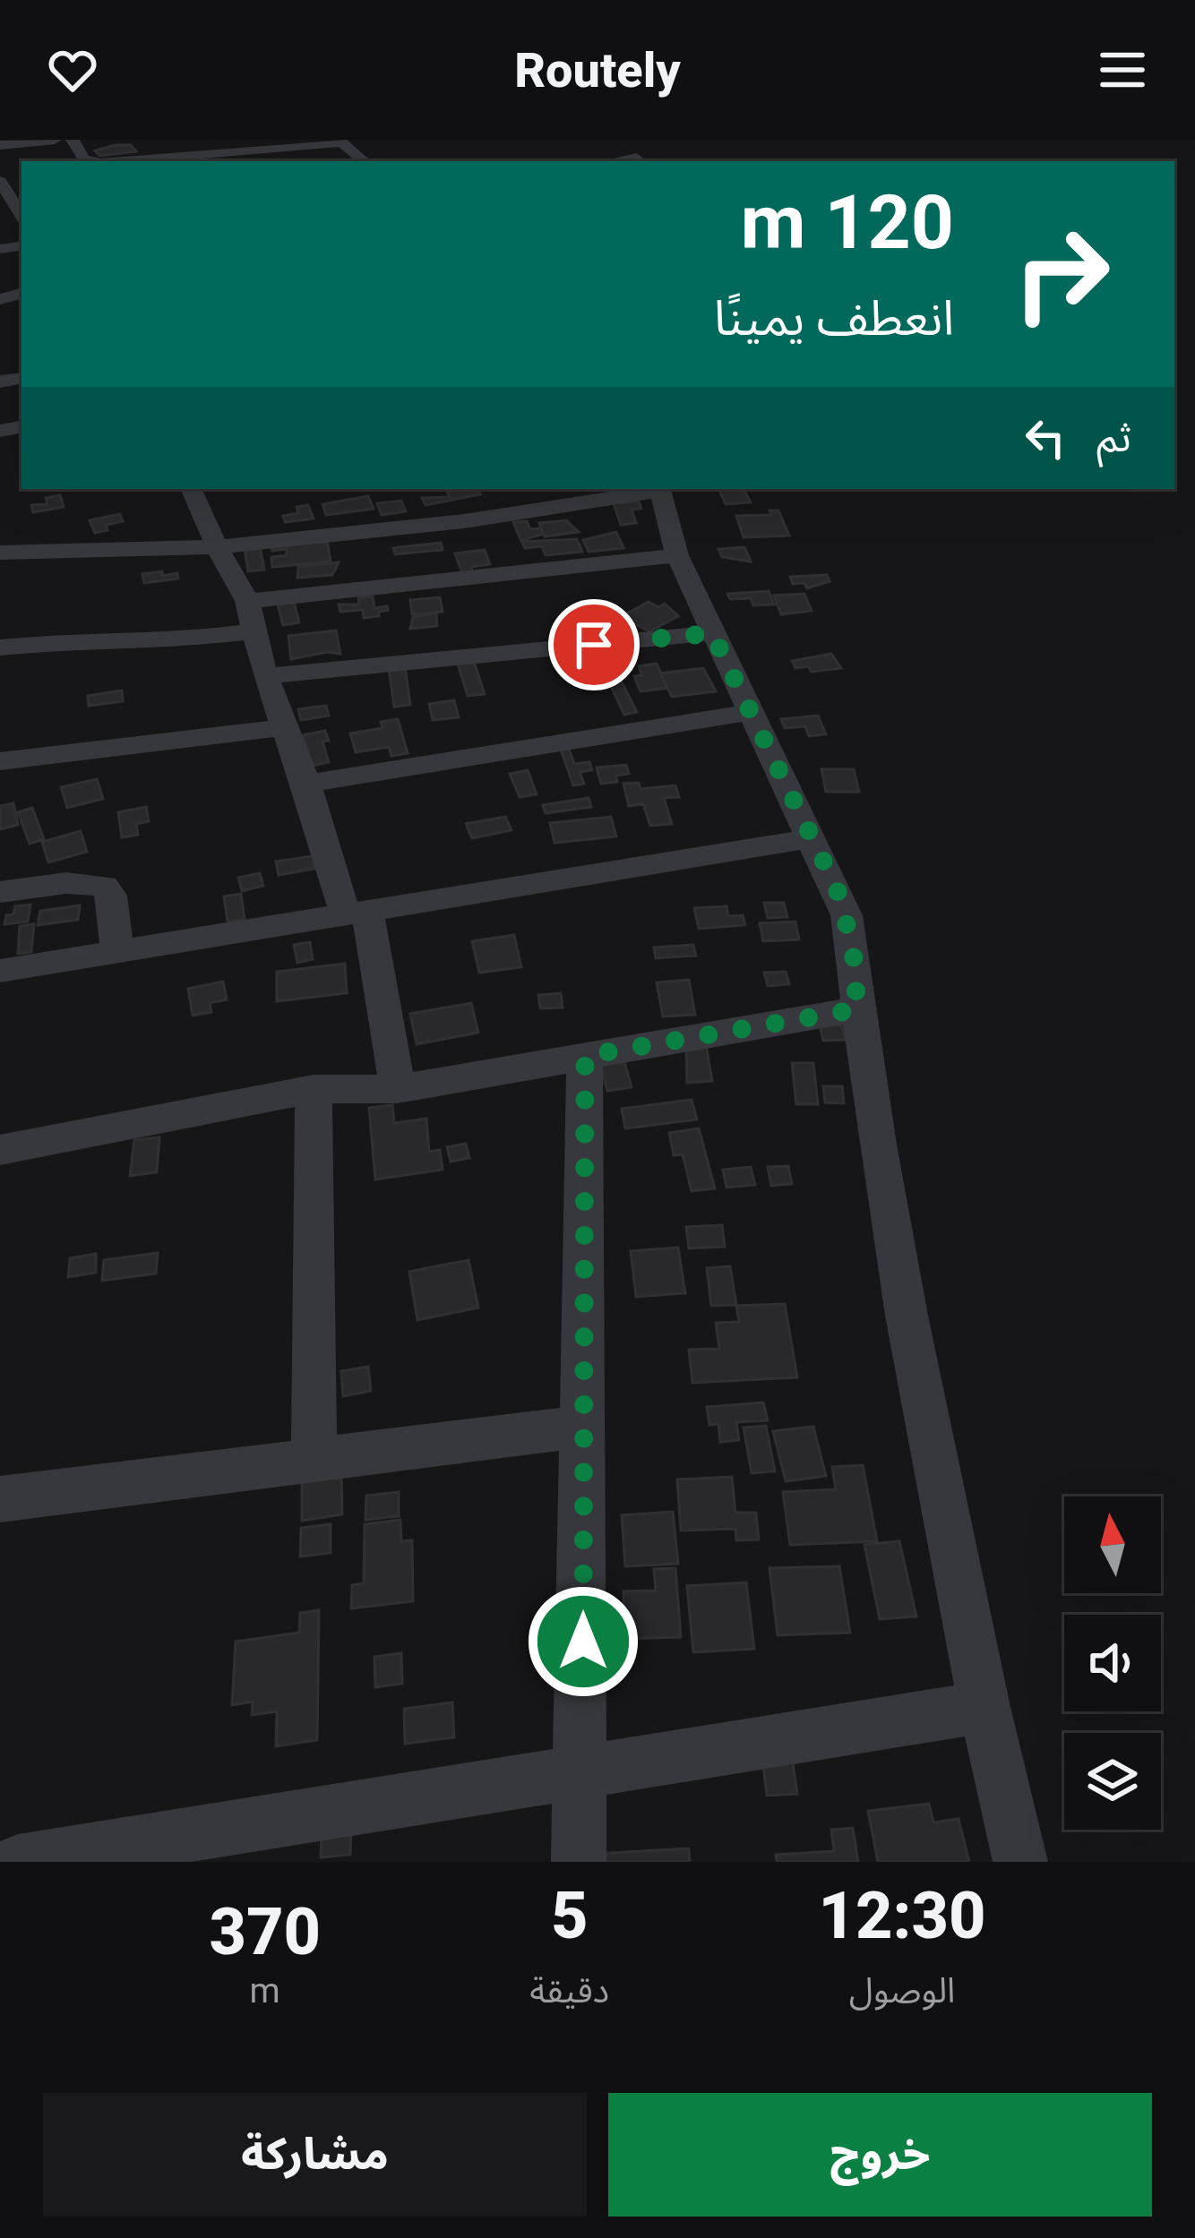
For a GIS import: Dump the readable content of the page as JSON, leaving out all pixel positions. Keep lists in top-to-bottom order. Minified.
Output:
{"north":"top","page":{"header":"Routely","turn":["120 m","انعطف يمينًا"],"then":"ثم","eta":["12:30","الوصول","5","دقيقة","370","m"],"buttons":["خروج","مشاركة"]}}
